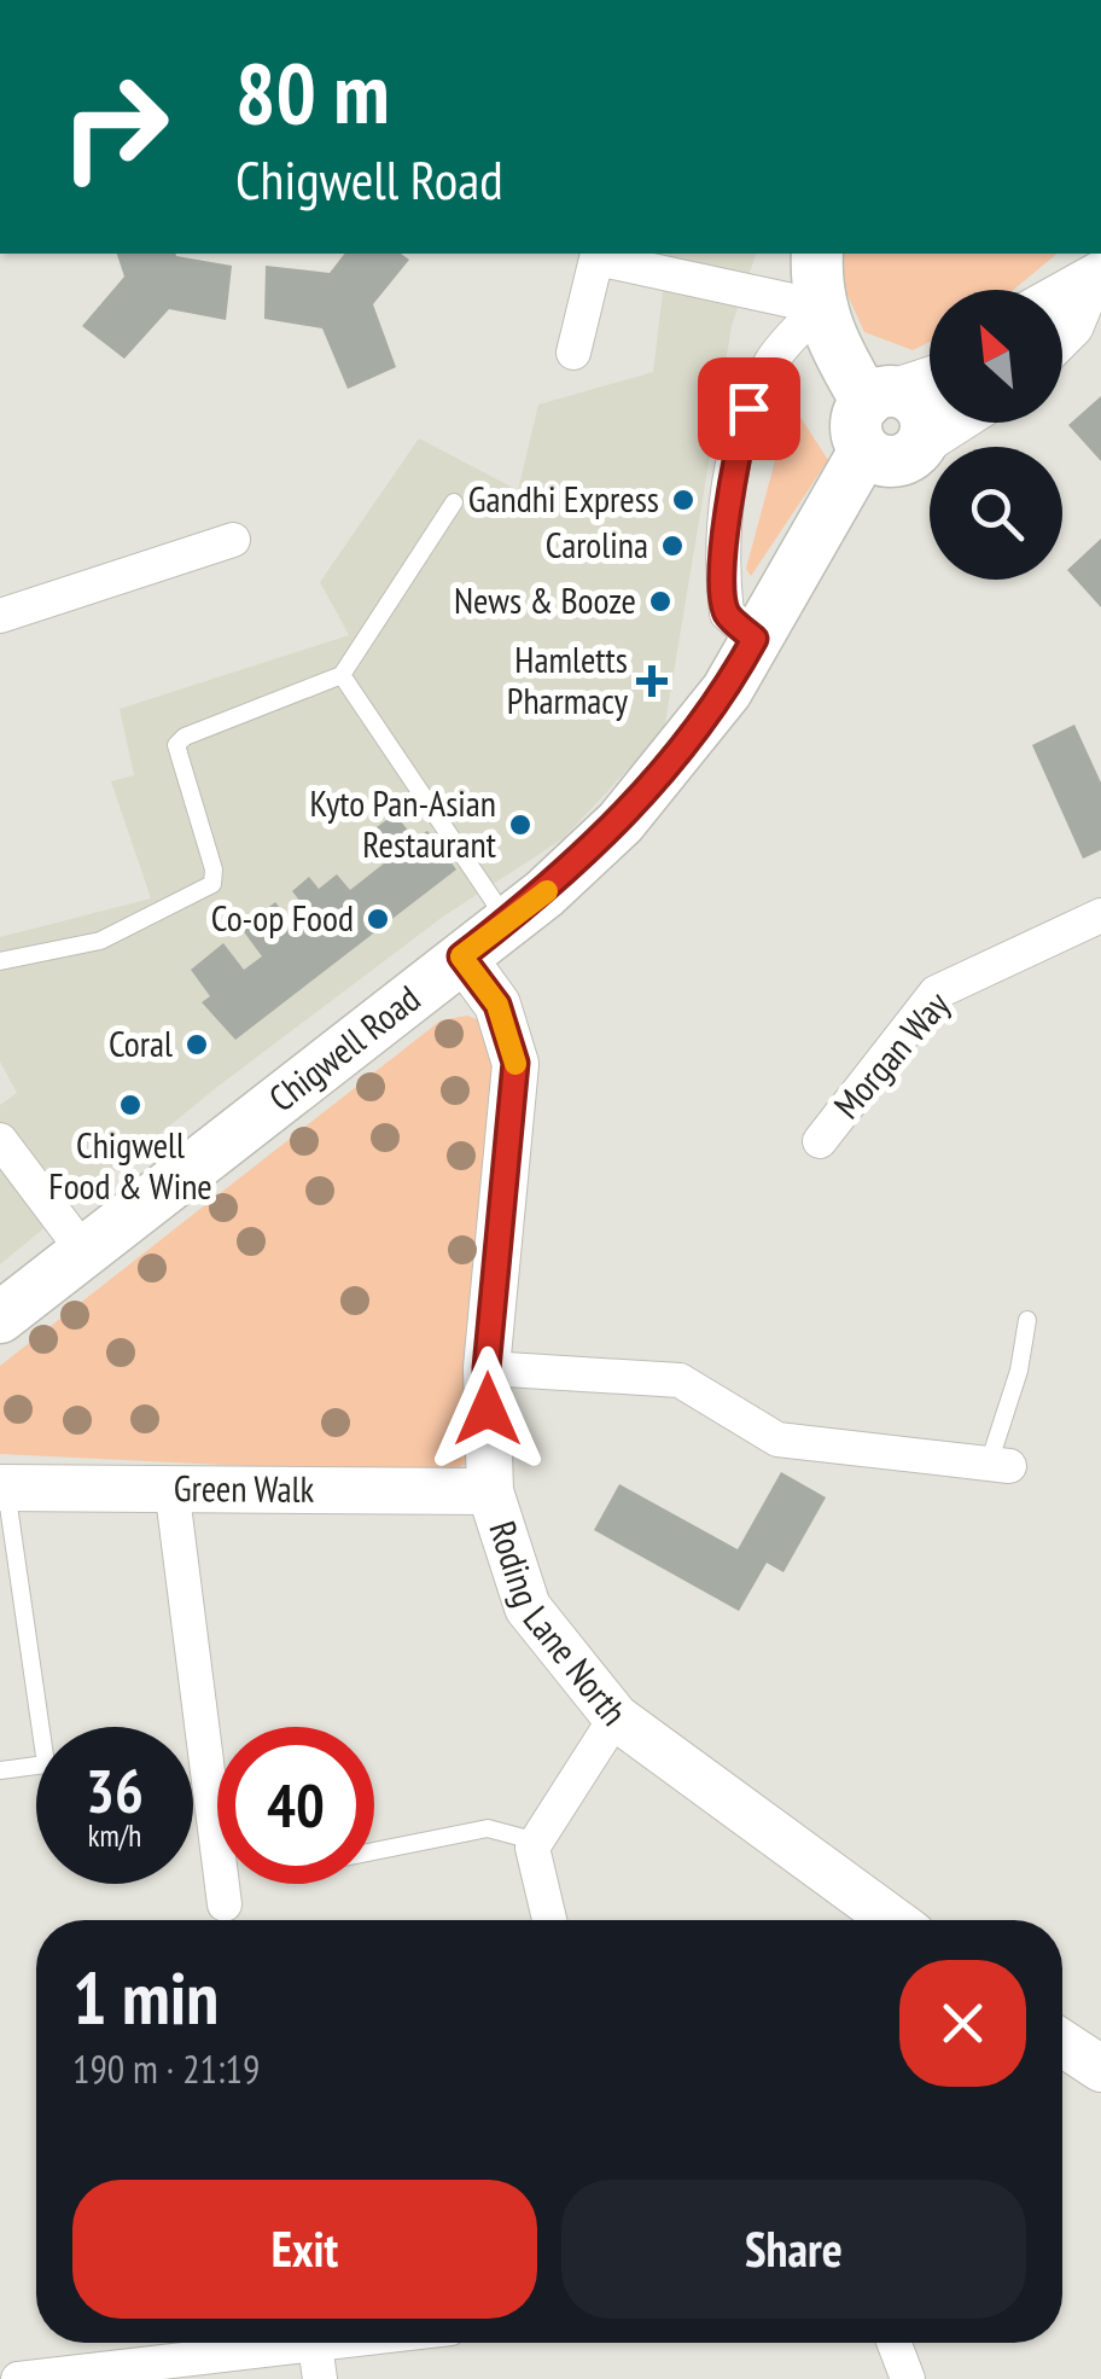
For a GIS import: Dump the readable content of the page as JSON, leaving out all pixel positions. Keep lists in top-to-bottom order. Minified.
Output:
{"streets":{"main road":["Chigwell Road"],"street":["Morgan Way","Green Walk","Roding Lane North"]},"crossings":[["Chigwell Road","Roding Lane North"],["Green Walk","Roding Lane North"]],"places":{"other":["Gandhi Express","Carolina","News & Booze","Kyto Pan-Asian Restaurant","Co-op Food","Coral","Chigwell Food & Wine"],"health":["Hamletts Pharmacy"]},"north":"top left","page":{"turn":["80 m","Chigwell Road"],"speed":"36 km/h","limit":"40","heading":["1 min","190 m · 21:19"],"buttons":["Exit","Share"]}}
